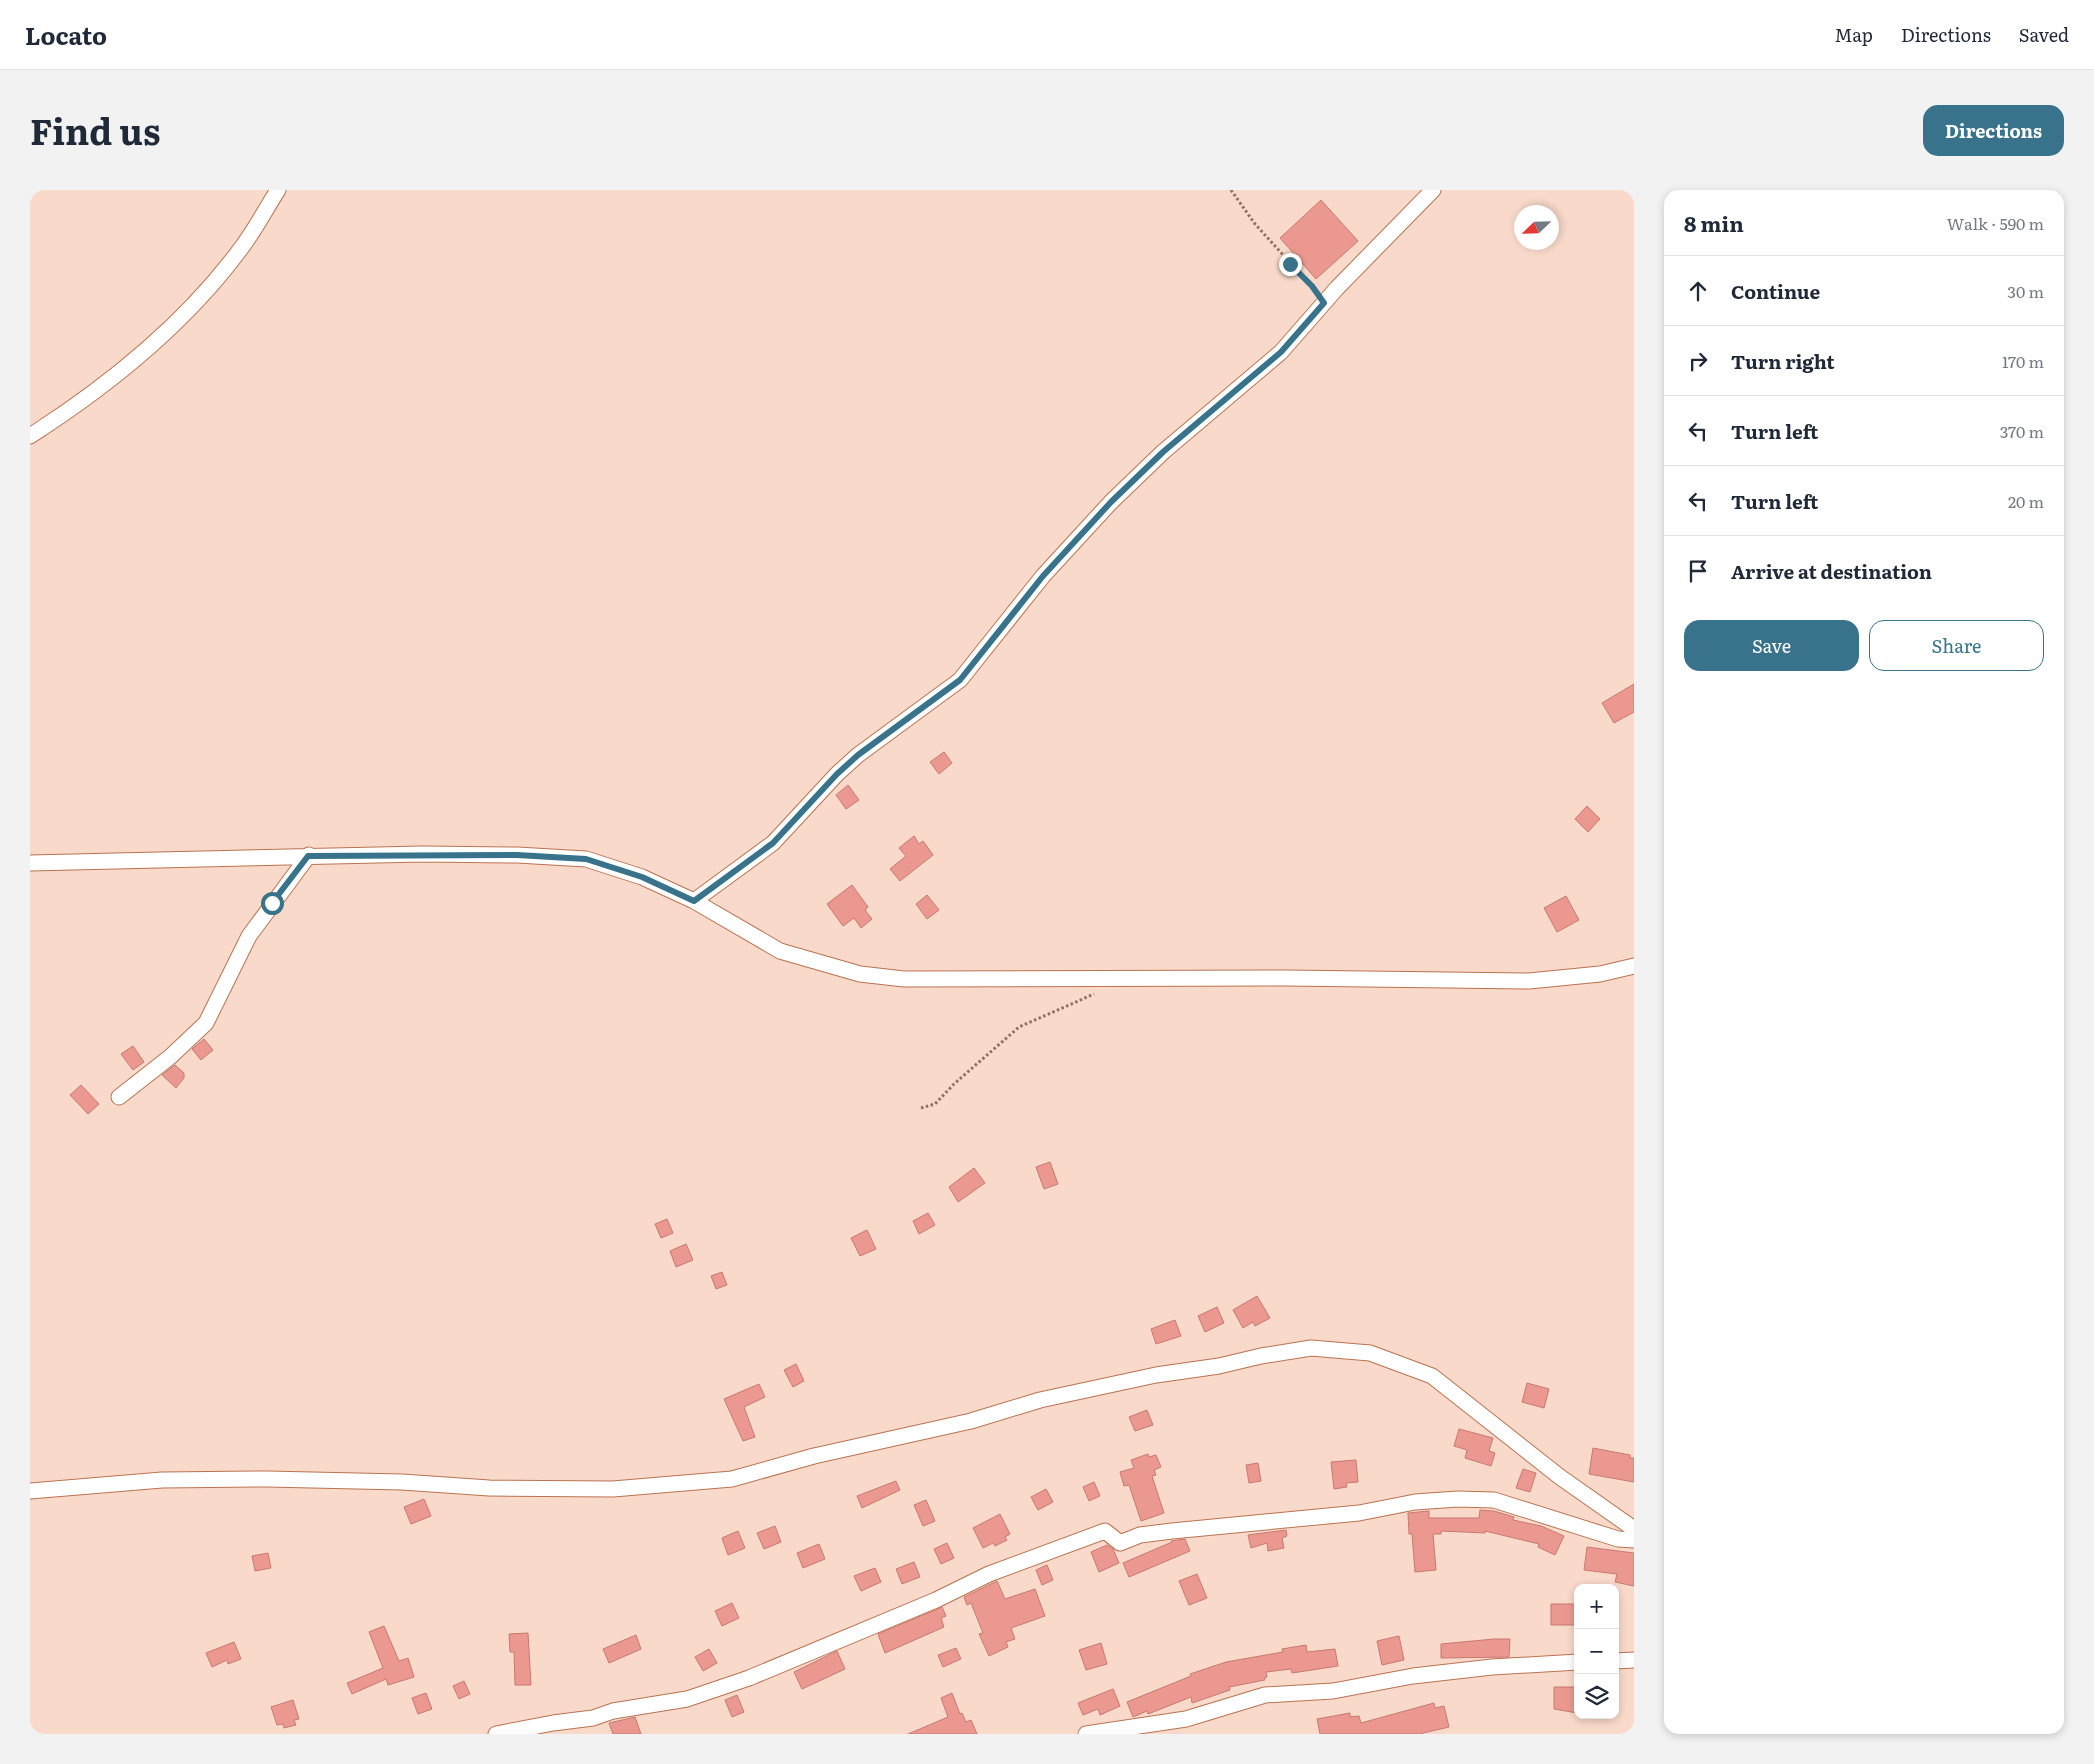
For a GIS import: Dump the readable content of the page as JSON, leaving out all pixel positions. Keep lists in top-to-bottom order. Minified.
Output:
{"north":"bottom left","page":{"header":"Locato","nav":["Map","Directions","Saved"],"title":"Find us","buttons":["Directions",["Save","Share"]],"heading":["8 min","Walk · 590 m"],"list":[["Continue","30 m"],["Turn right","170 m"],["Turn left","370 m"],["Turn left","20 m"],"Arrive at destination"],"map_buttons":["+","−"]}}
